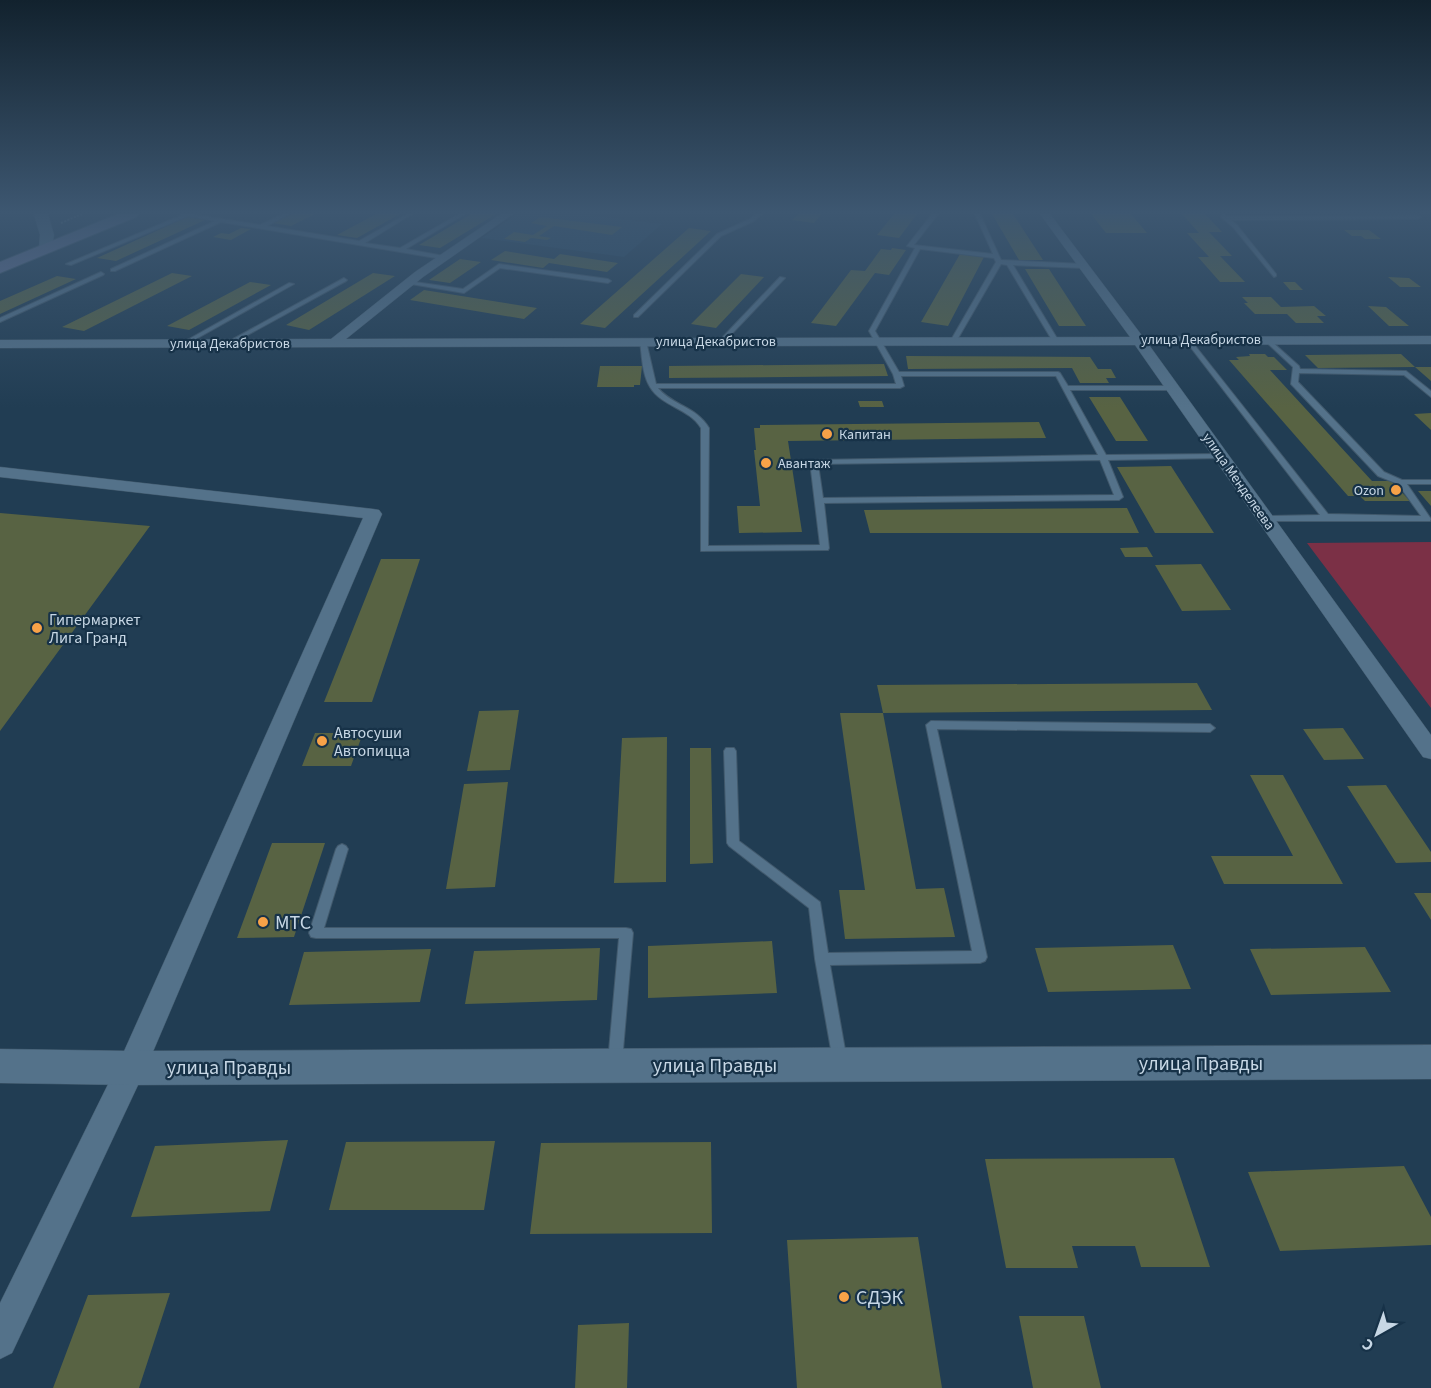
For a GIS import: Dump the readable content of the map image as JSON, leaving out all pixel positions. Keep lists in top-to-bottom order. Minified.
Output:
{"streets":{"street":["улица Декабристов","улица Менделеева","улица Правды"]},"crossings":[["улица Декабристов","улица Менделеева"]],"places":["Капитан","Авантаж","Ozon","Гипермаркет Лига Гранд","Автосуши Автопицца","МТС","СДЭК"],"north":"bottom left"}
